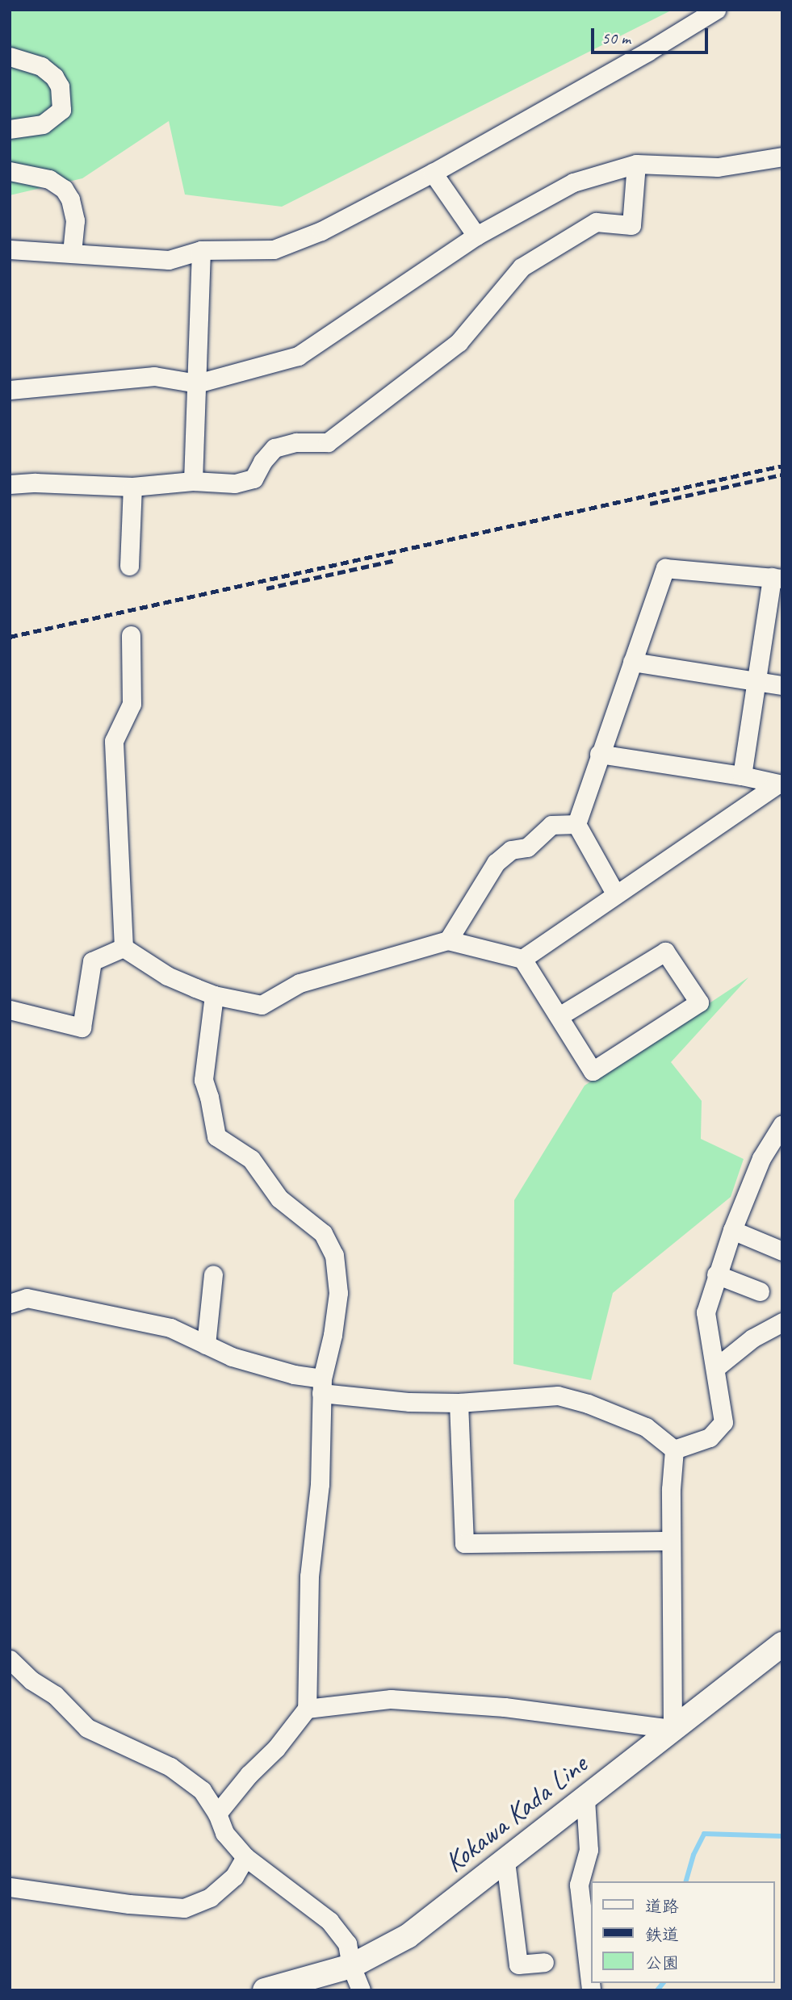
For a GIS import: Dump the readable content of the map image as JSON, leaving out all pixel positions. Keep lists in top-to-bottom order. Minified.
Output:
{"streets":{"main road":["Kokawa Kada Line"]},"legend":["道路","鉄道","公園"],"scale_bar":"50 m"}
